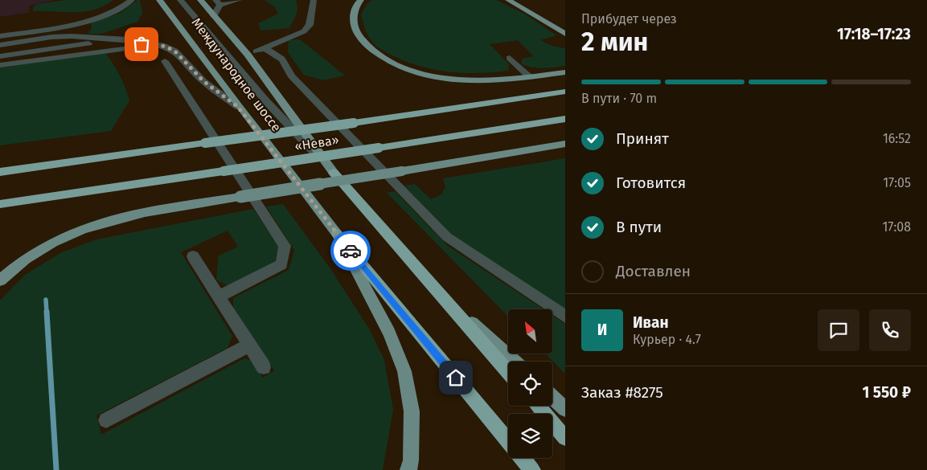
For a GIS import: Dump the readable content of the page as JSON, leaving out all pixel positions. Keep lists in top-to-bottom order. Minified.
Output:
{"streets":{"highway":["Международное шоссе","«Нева»"]},"north":"top left","page":{"heading":["2 мин","Прибудет через","17:18–17:23"],"panel":["Иван","Курьер · 4.7","Заказ #8275","1 550 ₽"],"bar":"В пути · 70 m","list":[["Принят","16:52"],["Готовится","17:05"],["В пути","17:08"],"Доставлен"],"round":"И"}}
